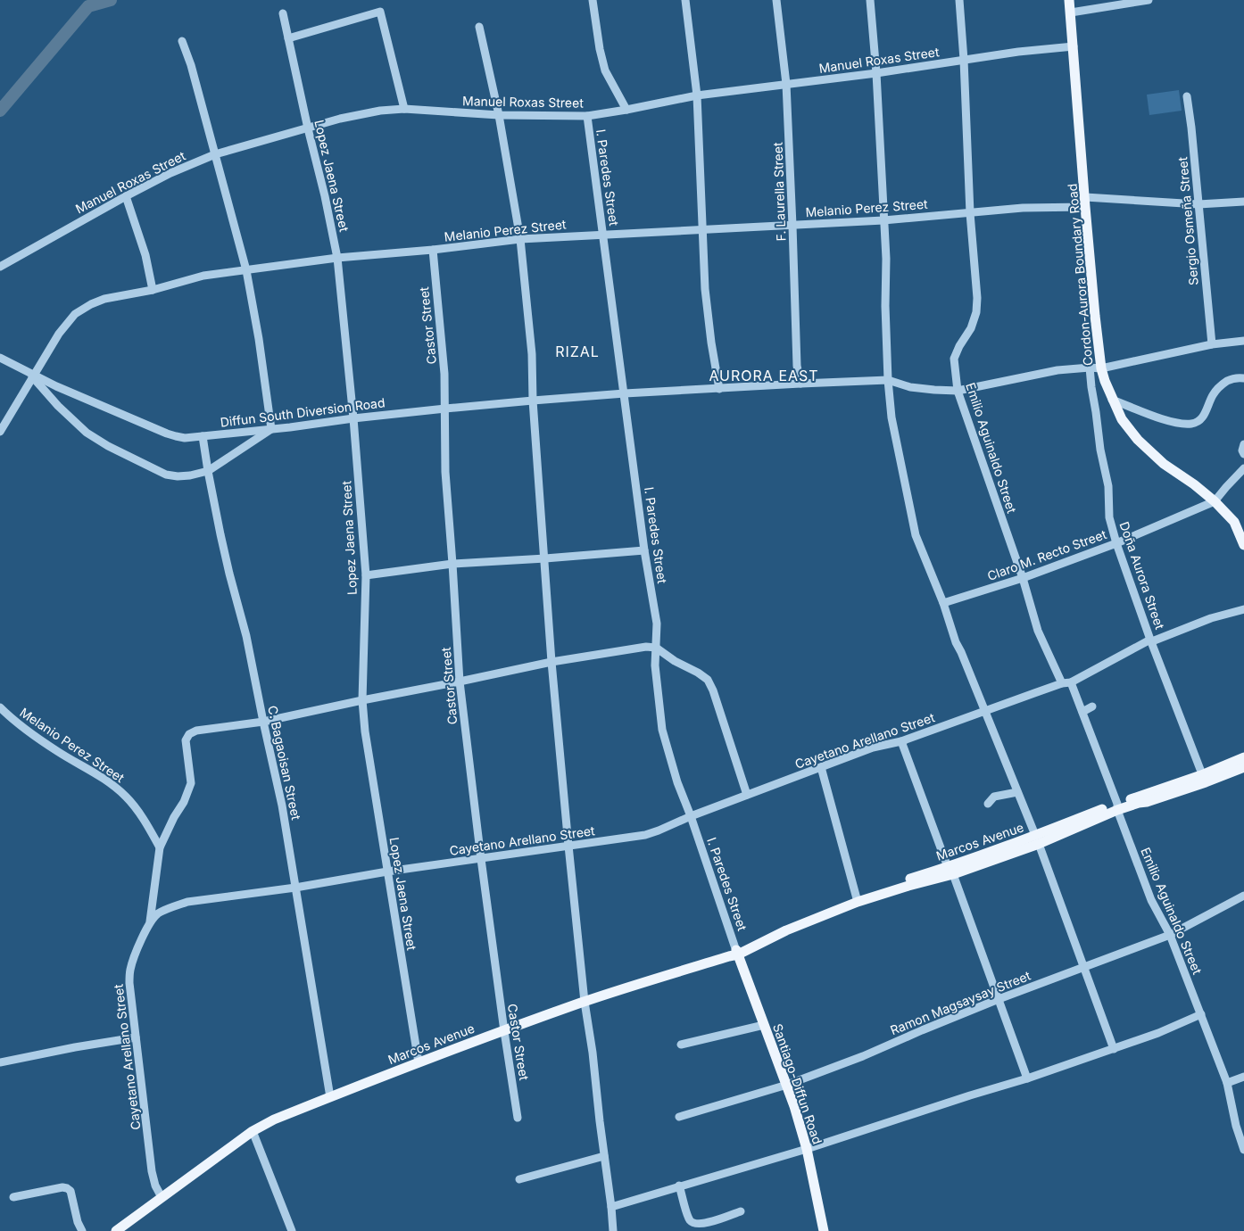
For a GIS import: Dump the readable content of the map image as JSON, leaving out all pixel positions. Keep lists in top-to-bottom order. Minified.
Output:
{"streets":{"main road":["Cordon-Aurora Boundary Road","Marcos Avenue","Santiago-Diffun Road"],"street":["Manuel Roxas Street","Lopez Jaena Street","I. Paredes Street","F. Laurella Street","Melanio Perez Street","Sergio Osmeña Street","Castor Street","Diffun South Diversion Road","Emilio Aguinaldo Street","Claro M. Recto Street","Doña Aurora Street","Cayetano Arellano Street","C. Bagaoisan Street","Ramon Magsaysay Street"]},"crossings":[["Manuel Roxas Street","Lopez Jaena Street"],["Manuel Roxas Street","I. Paredes Street"],["Manuel Roxas Street","F. Laurella Street"],["Manuel Roxas Street","Cordon-Aurora Boundary Road"],["Manuel Roxas Street","Emilio Aguinaldo Street"],["Lopez Jaena Street","Melanio Perez Street"],["Lopez Jaena Street","Diffun South Diversion Road"],["Lopez Jaena Street","Cayetano Arellano Street"],["Lopez Jaena Street","Marcos Avenue"],["I. Paredes Street","Melanio Perez Street"],["I. Paredes Street","Diffun South Diversion Road"],["I. Paredes Street","Cayetano Arellano Street"],["I. Paredes Street","Marcos Avenue"],["I. Paredes Street","Santiago-Diffun Road"],["F. Laurella Street","Melanio Perez Street"],["F. Laurella Street","Diffun South Diversion Road"],["Melanio Perez Street","Sergio Osmeña Street"],["Melanio Perez Street","Cordon-Aurora Boundary Road"],["Melanio Perez Street","Castor Street"],["Melanio Perez Street","Diffun South Diversion Road"],["Melanio Perez Street","Emilio Aguinaldo Street"],["Cordon-Aurora Boundary Road","Claro M. Recto Street"],["Castor Street","Diffun South Diversion Road"],["Castor Street","Cayetano Arellano Street"],["Castor Street","Marcos Avenue"],["Diffun South Diversion Road","C. Bagaoisan Street"],["Emilio Aguinaldo Street","Claro M. Recto Street"],["Emilio Aguinaldo Street","Cayetano Arellano Street"],["Emilio Aguinaldo Street","Marcos Avenue"],["Emilio Aguinaldo Street","Ramon Magsaysay Street"],["Claro M. Recto Street","Doña Aurora Street"],["Doña Aurora Street","Cayetano Arellano Street"],["Doña Aurora Street","Marcos Avenue"],["Cayetano Arellano Street","C. Bagaoisan Street"],["Cayetano Arellano Street","Marcos Avenue"],["C. Bagaoisan Street","Marcos Avenue"],["Marcos Avenue","Santiago-Diffun Road"],["Ramon Magsaysay Street","Santiago-Diffun Road"]],"districts":["RIZAL","AURORA EAST"]}
